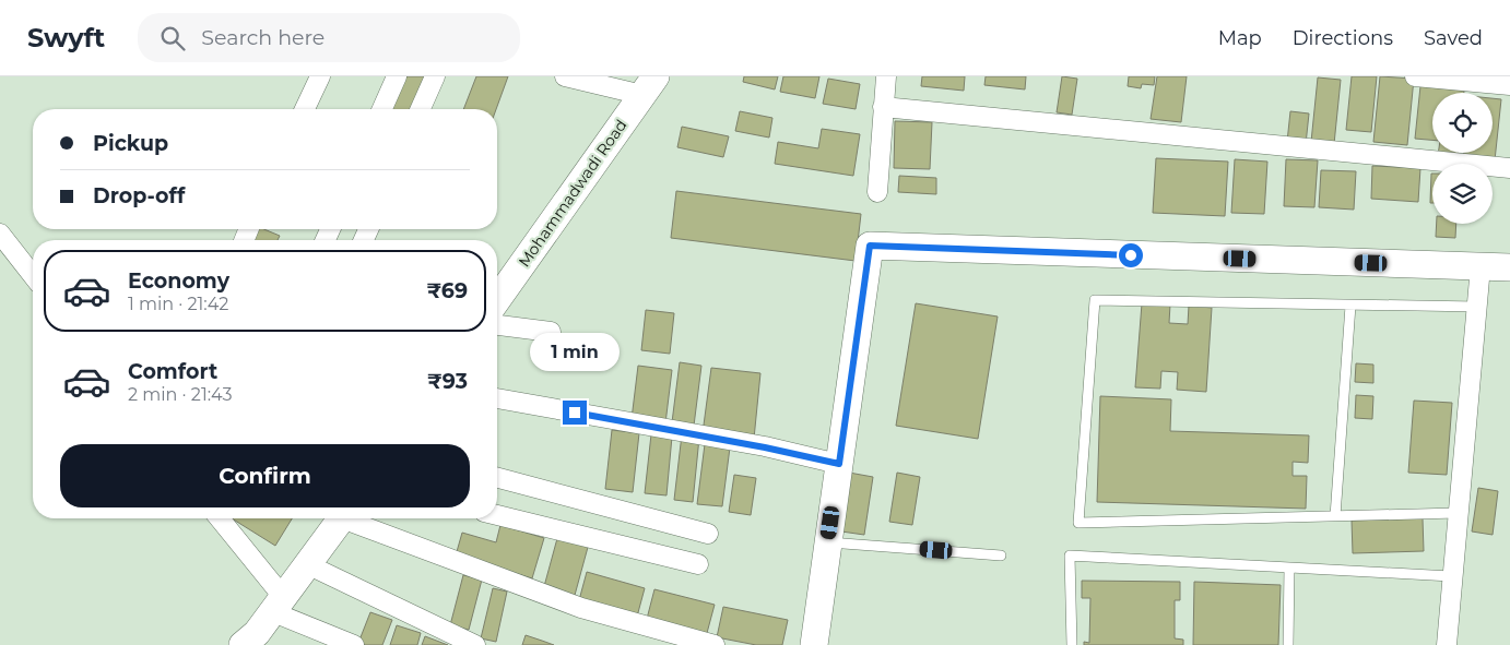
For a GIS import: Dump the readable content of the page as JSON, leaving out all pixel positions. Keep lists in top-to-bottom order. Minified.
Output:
{"streets":{"street":["Mohammadwadi Road"]},"page":{"header":"Swyft","search":"Search here","nav":["Map","Directions","Saved"],"banner":["Pickup","Drop-off"],"list":[{"name":"Economy","note":"1 min · 21:42","value":"₹69"},{"name":"Comfort","note":"2 min · 21:43","value":"₹93"}],"bubble":"1 min","buttons":"Confirm"}}
